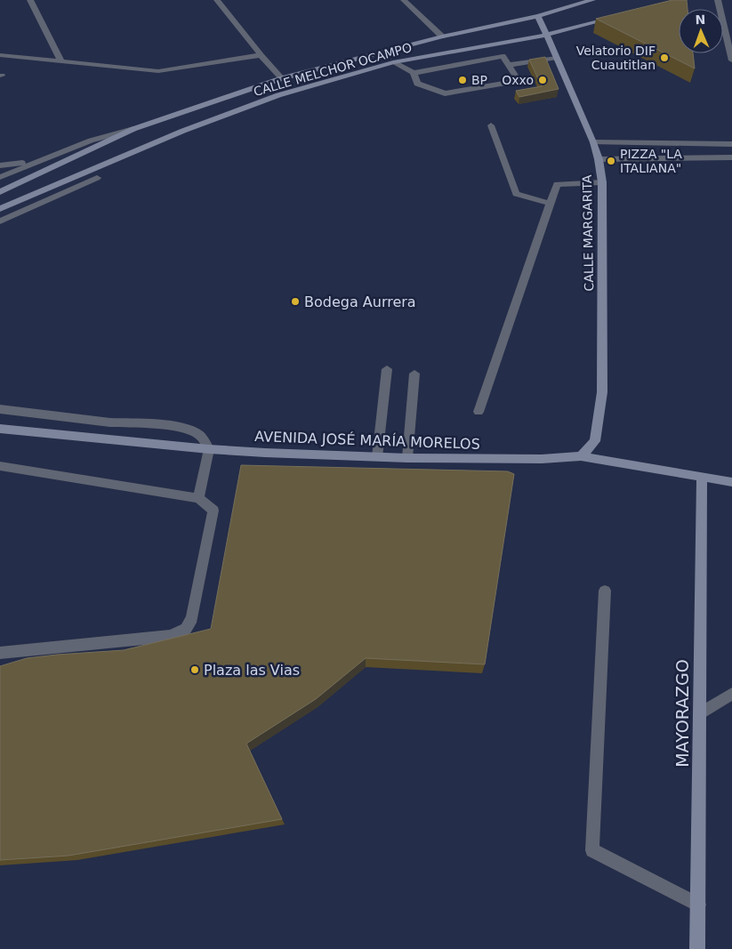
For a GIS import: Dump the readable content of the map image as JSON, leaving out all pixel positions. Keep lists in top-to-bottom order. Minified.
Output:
{"streets":{"main road":["CALLE MELCHOR OCAMPO","CALLE MARGARITA","AVENIDA JOSÉ MARÍA MORELOS","MAYORAZGO"]},"crossings":[["CALLE MELCHOR OCAMPO","CALLE MARGARITA"],["CALLE MARGARITA","AVENIDA JOSÉ MARÍA MORELOS"],["AVENIDA JOSÉ MARÍA MORELOS","MAYORAZGO"]],"places":["Velatorio DIF Cuautitlan","BP","Oxxo","PIZZA \"LA ITALIANA\"","Bodega Aurrera","Plaza las Vias"],"north":"top"}
